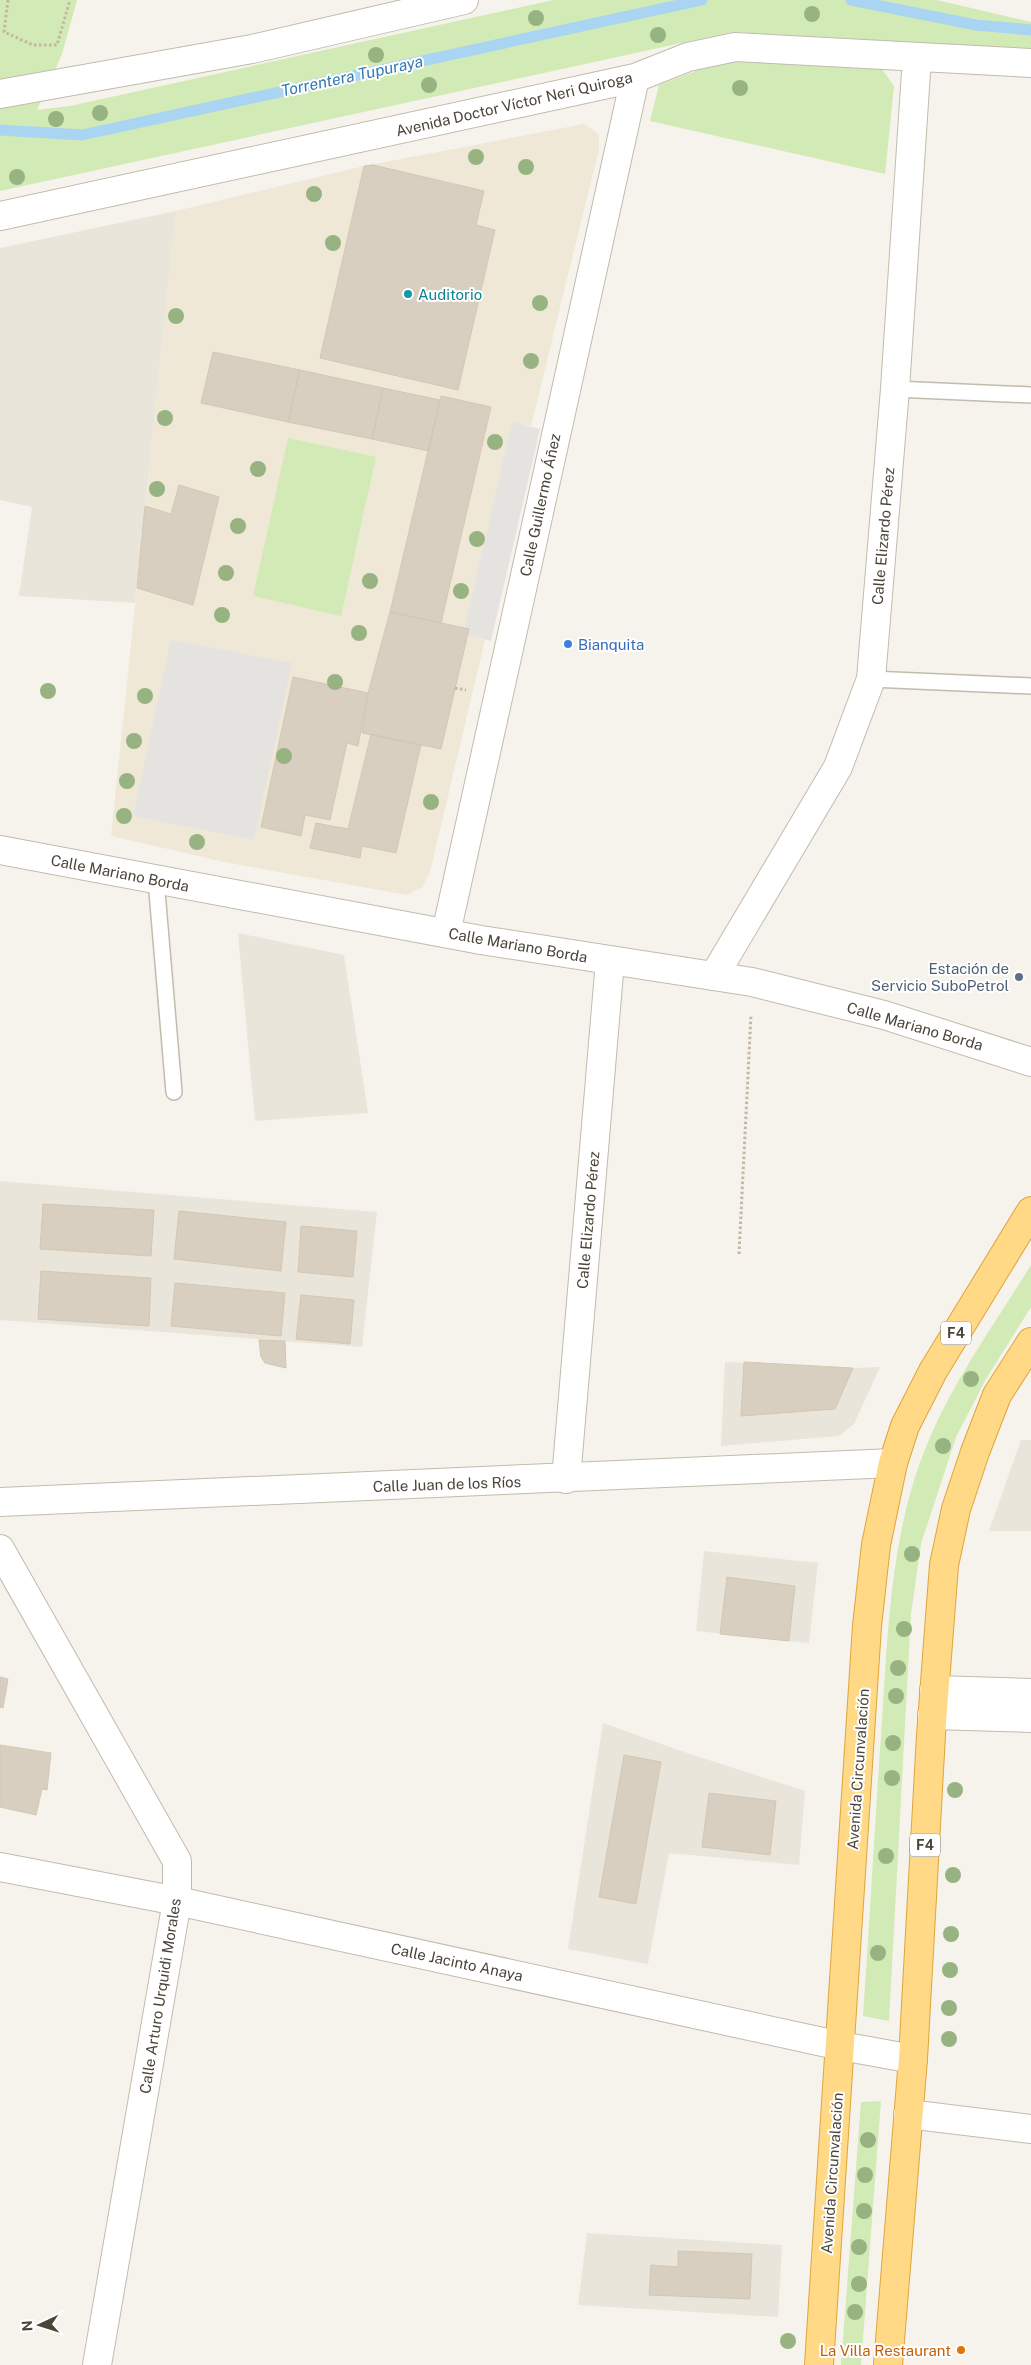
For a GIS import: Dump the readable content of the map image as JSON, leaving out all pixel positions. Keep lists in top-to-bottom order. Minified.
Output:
{"streets":{"highway":["F4","Avenida Circunvalación"],"street":["Avenida Doctor Víctor Neri Quiroga","Calle Guillermo Áñez","Calle Elizardo Pérez","Calle Mariano Borda","Calle Juan de los Ríos","Calle Jacinto Anaya","Calle Arturo Urquidi Morales"]},"crossings":[["Avenida Doctor Víctor Neri Quiroga","Calle Guillermo Áñez"],["Avenida Doctor Víctor Neri Quiroga","Calle Elizardo Pérez"],["Calle Guillermo Áñez","Calle Mariano Borda"],["Calle Elizardo Pérez","Calle Mariano Borda"],["Calle Elizardo Pérez","Calle Juan de los Ríos"],["F4","Calle Jacinto Anaya"],["Calle Juan de los Ríos","Avenida Circunvalación"],["Avenida Circunvalación","Calle Jacinto Anaya"],["Calle Jacinto Anaya","Calle Arturo Urquidi Morales"]],"water":["Torrentera Tupuraya"],"places":["Auditorio","Bianquita","Estación de Servicio SuboPetrol","La Villa Restaurant"],"north":"left"}
